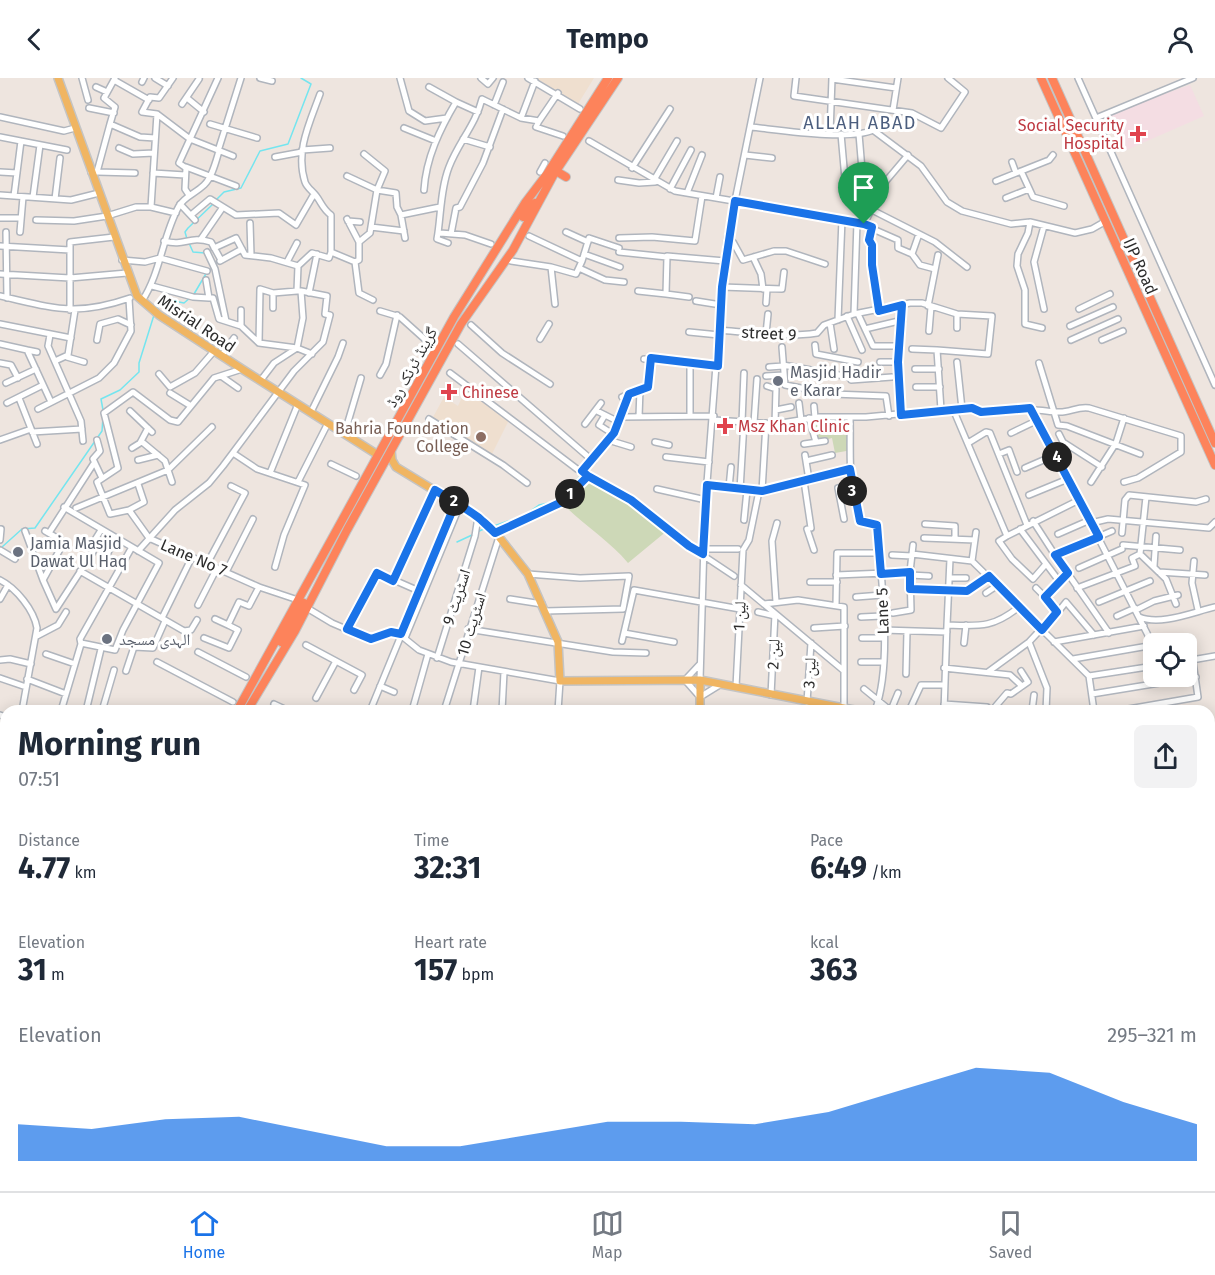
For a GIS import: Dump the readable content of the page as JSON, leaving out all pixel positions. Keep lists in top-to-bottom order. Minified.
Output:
{"streets":{"highway":["IJP Road","گرینڈ ٹرنک روڈ"],"main road":["Misrial Road"],"street":["street 9","Lane No 7","اسٹریٹ 9","Lane 5","لین 1","اسٹریٹ 10","لین 2","لین 3"]},"crossings":[["Misrial Road","گرینڈ ٹرنک روڈ"],["گرینڈ ٹرنک روڈ","Lane No 7"]],"districts":["ALLAH ABAD"],"places":{"health":["Social Security Hospital","Chinese","Msz Khan Clinic"],"other":["Masjid Hadir e Karar","Bahria Foundation College","Jamia Masjid Dawat Ul Haq","الہدی مسجد"]},"page":{"header":"Tempo","pins":["4","3","1","2"],"heading":["Morning run","07:51"],"stats":[["Distance","4.77 km"],["Time","32:31"],["Pace","6:49 /km"],["Elevation","31 m"],["Heart rate","157 bpm"],["kcal","363"]],"chart":["Elevation","295–321 m"],"tabs":["Home","Map","Saved"]}}
